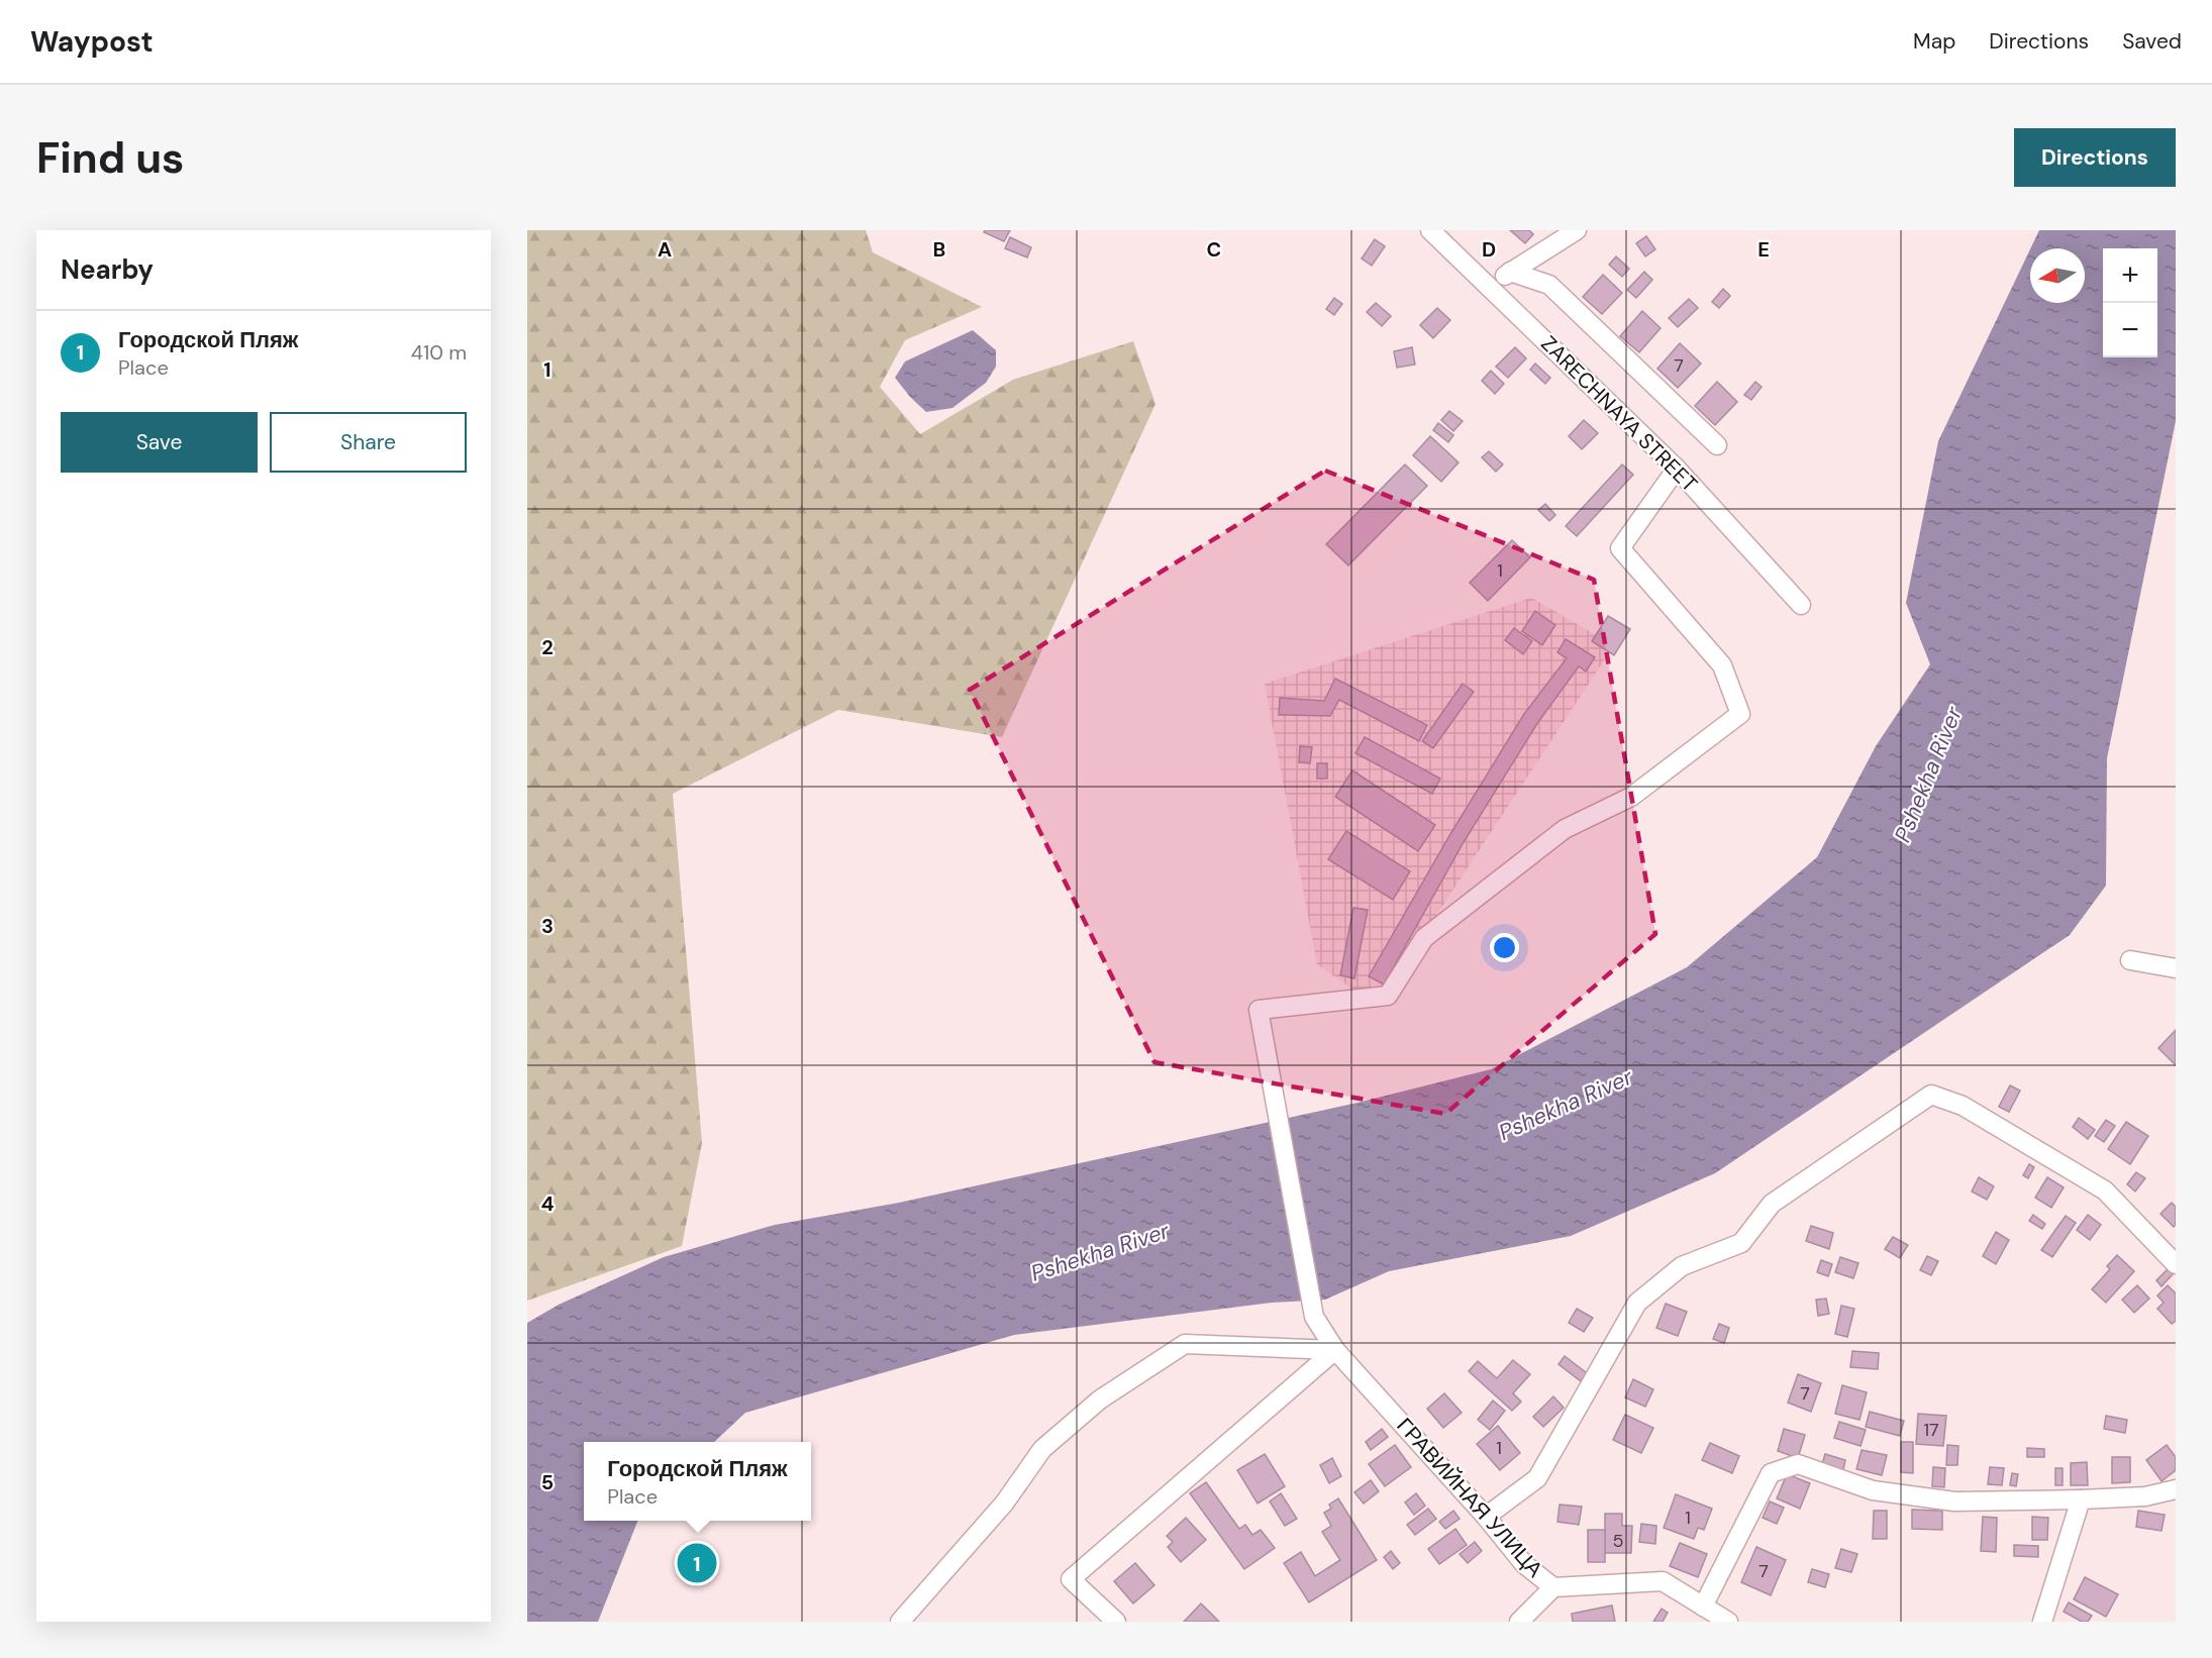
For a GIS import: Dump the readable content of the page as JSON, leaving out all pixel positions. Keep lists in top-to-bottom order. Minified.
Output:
{"streets":{"street":["ZARECHNAYA STREET","ГРАВИЙНАЯ УЛИЦА"]},"crossings":[["ZARECHNAYA STREET","ГРАВИЙНАЯ УЛИЦА"]],"water":["Pshekha River"],"house_numbers":["7","1","7","17","1","1","5","7"],"north":"left","page":{"header":"Waypost","nav":["Map","Directions","Saved"],"buttons":["Directions",["Save","Share"]],"title":"Find us","heading":"Nearby","map_buttons":["+","−"],"list":[{"mark":"1","name":"Городской Пляж","note":"Place","value":"410 m"}],"popup":["Городской Пляж","Place"],"pins":"1"},"grid":{"columns":["A","B","C","D","E"],"rows":["1","2","3","4","5"]}}
